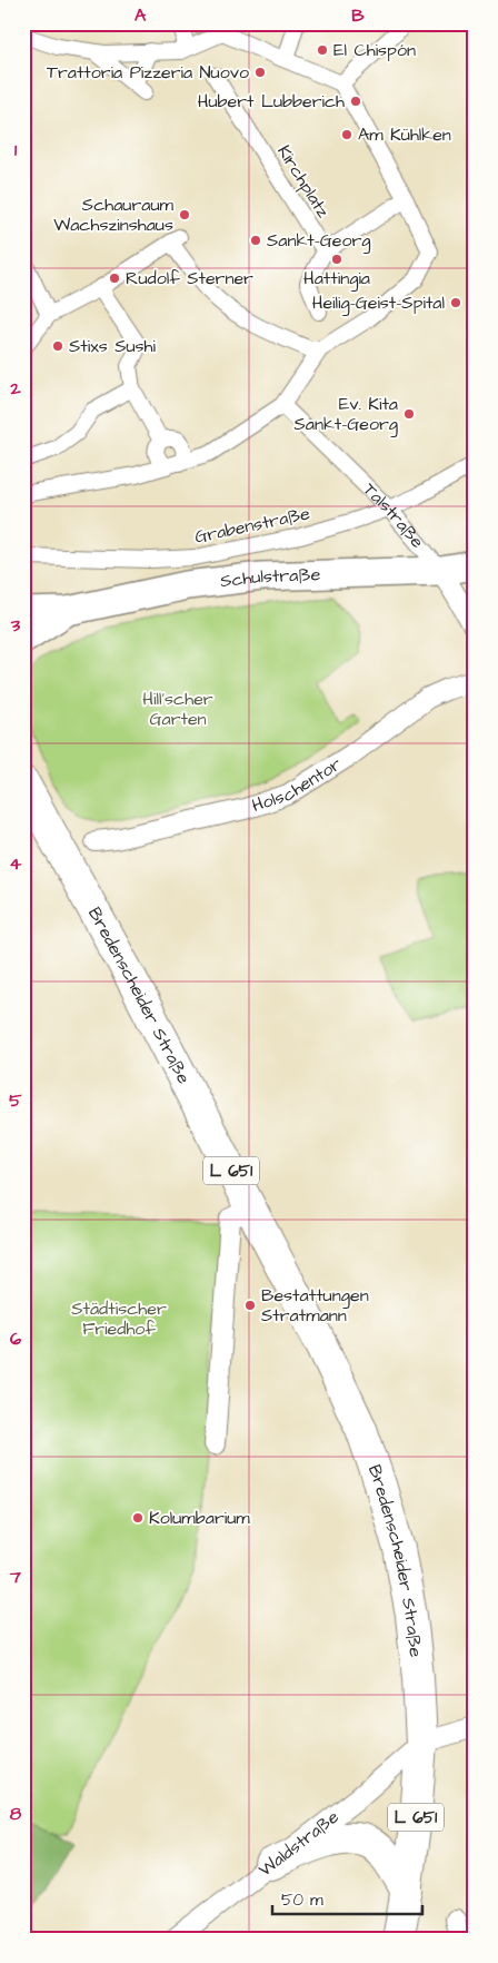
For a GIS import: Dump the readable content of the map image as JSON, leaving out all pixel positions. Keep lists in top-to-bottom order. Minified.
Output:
{"streets":{"main road":["Schulstraße","Bredenscheider Straße","L 651"],"street":["Kirchplatz","Talstraße","Grabenstraße","Holschentor","Waldstraße"]},"crossings":[["Talstraße","Grabenstraße"],["Talstraße","Schulstraße"],["Bredenscheider Straße","Waldstraße"]],"parks":["Hill’scher Garten","Städtischer Friedhof"],"places":["El Chispón","Trattoria Pizzeria Nuovo","Hubert Lubberich","Am Kühlken","Schauraum Wachszinshaus","Sankt-Georg","Hattingia","Rudolf Sterner","Heilig-Geist-Spital","Stixs Sushi","Ev. Kita Sankt-Georg","Bestattungen Stratmann","Kolumbarium"],"scale_bar":"50 m","grid":{"columns":["A","B"],"rows":["1","2","3","4","5","6","7","8"]}}
